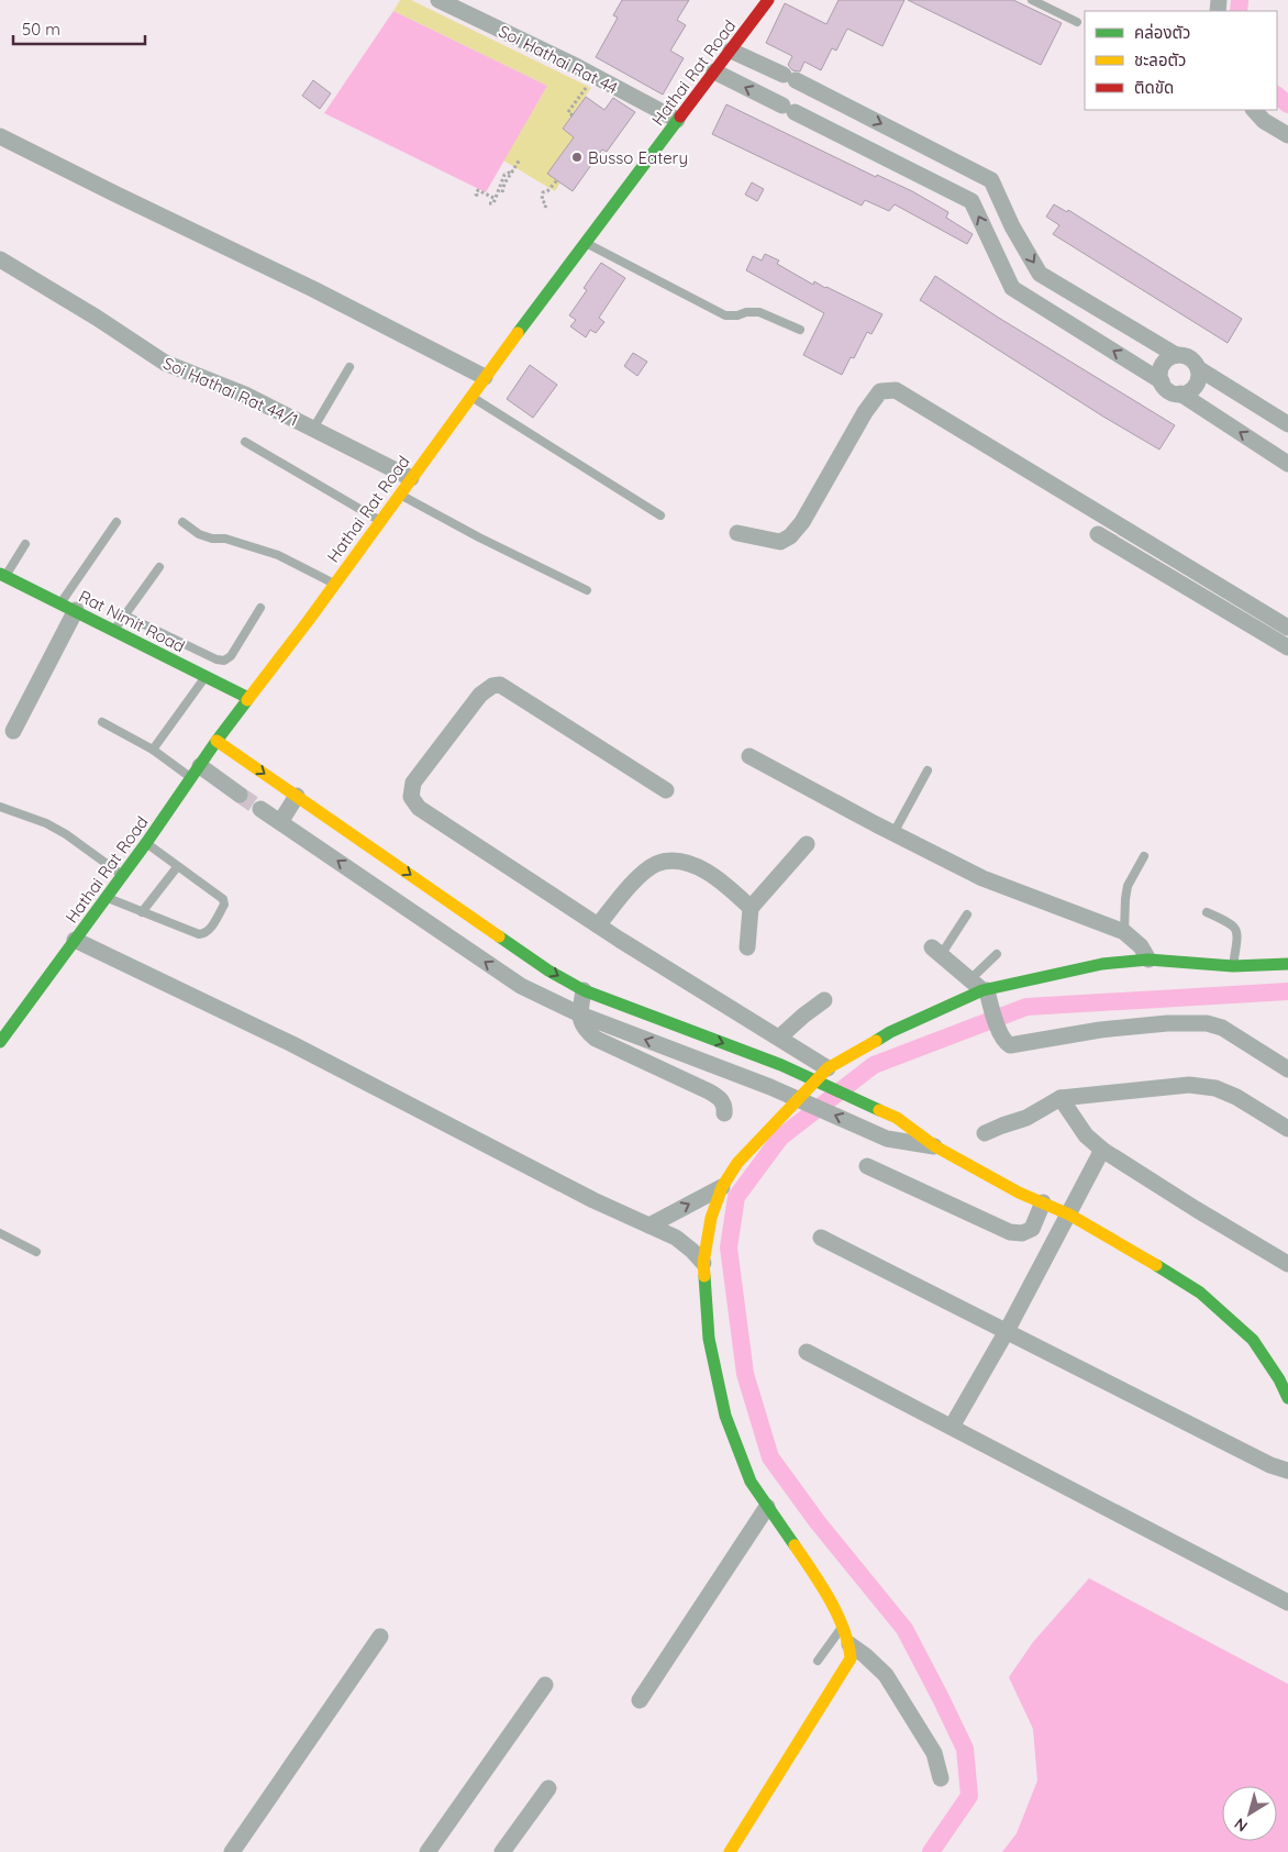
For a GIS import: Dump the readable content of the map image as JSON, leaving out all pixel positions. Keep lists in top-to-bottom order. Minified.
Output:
{"streets":{"street":["Soi Hathai Rat 44","Hathai Rat Road","Soi Hathai Rat 44/1","Rat Nimit Road"]},"crossings":[["Soi Hathai Rat 44","Hathai Rat Road"],["Hathai Rat Road","Soi Hathai Rat 44/1"],["Hathai Rat Road","Rat Nimit Road"]],"places":["Busso Eatery"],"legend":["คล่องตัว","ชะลอตัว","ติดขัด"],"scale_bar":"50 m","north":"bottom left"}
